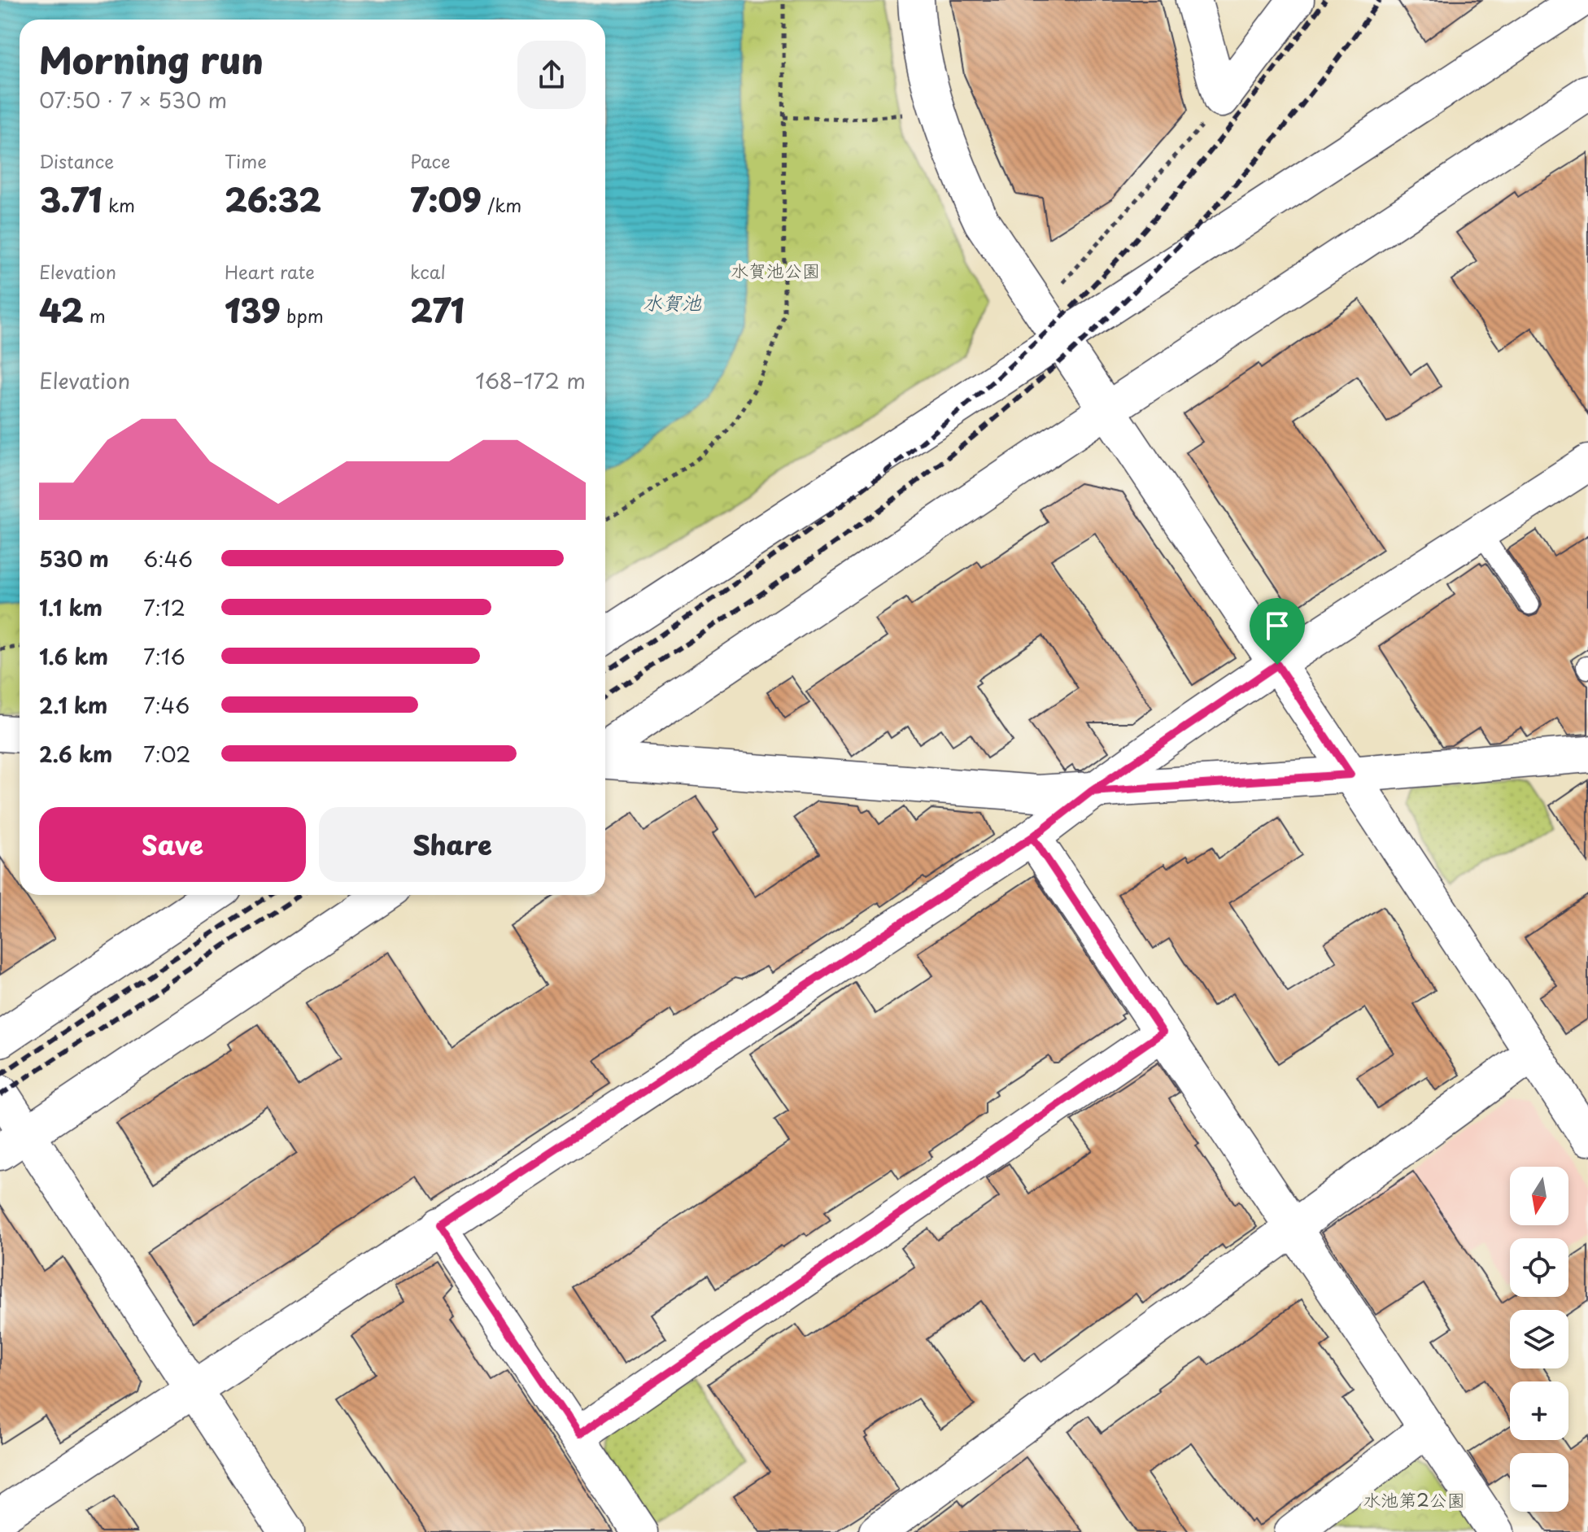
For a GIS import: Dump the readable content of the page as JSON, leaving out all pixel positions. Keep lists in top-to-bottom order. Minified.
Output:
{"water":["水賀池"],"parks":["水賀池公園","水池第2公園"],"north":"bottom","page":{"heading":["Morning run","07:50 · 7 × 530 m"],"stats":[["Distance","3.71 km"],["Time","26:32"],["Pace","7:09 /km"],["Elevation","42 m"],["Heart rate","139 bpm"],["kcal","271"]],"chart":["Elevation","168–172 m"],"list":[{"name":"530 m","note":"6:46"},{"name":"1.1 km","note":"7:12"},{"name":"1.6 km","note":"7:16"},{"name":"2.1 km","note":"7:46"},{"name":"2.6 km","note":"7:02"}],"buttons":["Save","Share"],"map_buttons":["+","−"]}}
